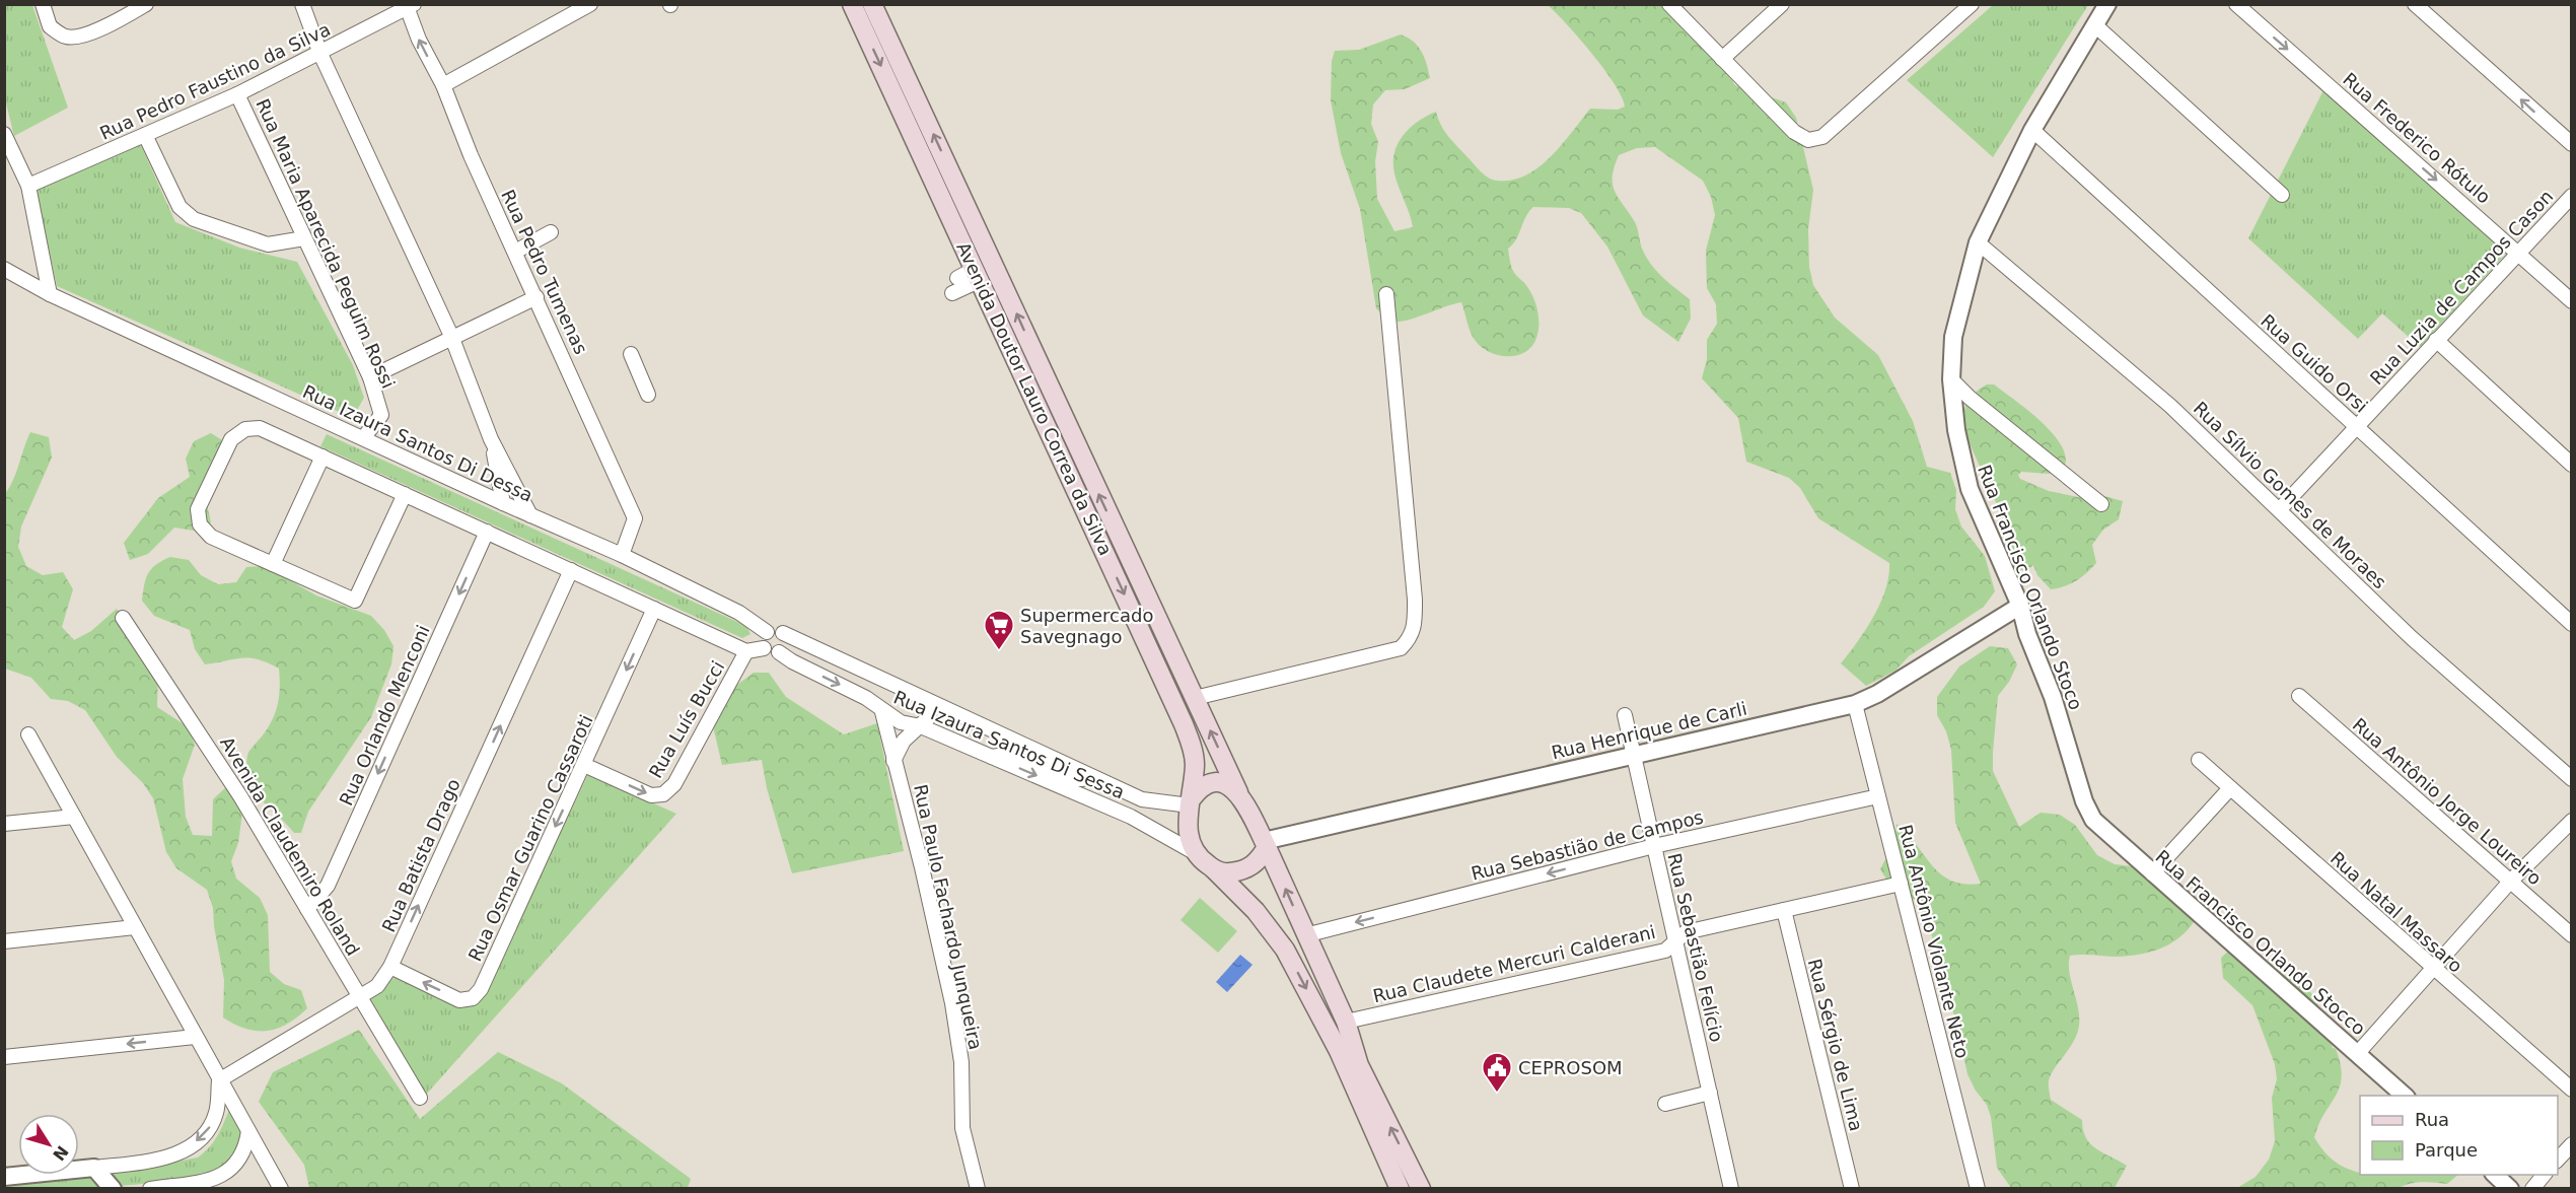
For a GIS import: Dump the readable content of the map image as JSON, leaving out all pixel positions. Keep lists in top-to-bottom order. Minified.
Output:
{"streets":{"main road":["Avenida Doutor Lauro Correa da Silva"],"street":["Rua Pedro Faustino da Silva","Rua Frederico Rótulo","Rua Maria Aparecida Peguim Rossi","Rua Pedro Tumenas","Rua Luzia de Campos Cason","Rua Guido Orsi","Rua Izaura Santos Di Dessa","Rua Sílvio Gomes de Moraes","Rua Francisco Orlando Stoco","Rua Orlando Menconi","Rua Luís Bucci","Rua Henrique de Carli","Rua Izaura Santos Di Sessa","Rua Antônio Jorge Loureiro","Rua Osmar Guarino Cassaroti","Rua Sebastião de Campos","Avenida Claudemiro Roland","Rua Batista Drago","Rua Natal Massaro","Rua Paulo Fachardo Junqueira","Rua Antônio Violante Neto","Rua Francisco Orlando Stocco","Rua Sebastião Felício","Rua Claudete Mercuri Calderani","Rua Sérgio de Lima"]},"crossings":[["Rua Pedro Faustino da Silva","Rua Maria Aparecida Peguim Rossi"],["Rua Pedro Faustino da Silva","Rua Pedro Tumenas"],["Rua Frederico Rótulo","Rua Luzia de Campos Cason"],["Rua Maria Aparecida Peguim Rossi","Rua Izaura Santos Di Dessa"],["Rua Pedro Tumenas","Rua Izaura Santos Di Dessa"],["Rua Luzia de Campos Cason","Rua Guido Orsi"],["Rua Luzia de Campos Cason","Rua Sílvio Gomes de Moraes"],["Rua Guido Orsi","Rua Francisco Orlando Stoco"],["Avenida Doutor Lauro Correa da Silva","Rua Henrique de Carli"],["Avenida Doutor Lauro Correa da Silva","Rua Izaura Santos Di Sessa"],["Rua Izaura Santos Di Dessa","Rua Izaura Santos Di Sessa"],["Rua Sílvio Gomes de Moraes","Rua Francisco Orlando Stoco"],["Rua Francisco Orlando Stoco","Rua Henrique de Carli"],["Rua Francisco Orlando Stoco","Rua Francisco Orlando Stocco"],["Rua Orlando Menconi","Avenida Claudemiro Roland"],["Rua Luís Bucci","Rua Osmar Guarino Cassaroti"],["Rua Henrique de Carli","Rua Izaura Santos Di Sessa"],["Rua Henrique de Carli","Rua Antônio Violante Neto"],["Rua Henrique de Carli","Rua Sebastião Felício"],["Rua Izaura Santos Di Sessa","Rua Paulo Fachardo Junqueira"],["Rua Osmar Guarino Cassaroti","Rua Batista Drago"],["Rua Sebastião de Campos","Rua Antônio Violante Neto"],["Rua Sebastião de Campos","Rua Sebastião Felício"],["Avenida Claudemiro Roland","Rua Batista Drago"],["Rua Antônio Violante Neto","Rua Claudete Mercuri Calderani"],["Rua Sebastião Felício","Rua Claudete Mercuri Calderani"],["Rua Claudete Mercuri Calderani","Rua Sérgio de Lima"]],"one_way":["Rua Orlando Menconi","Rua Osmar Guarino Cassaroti","Rua Sebastião de Campos","Rua Batista Drago"],"places":{"supermarket":["Supermercado Savegnago"],"public building":["CEPROSOM"]},"legend":["Rua","Parque"],"north":"bottom right"}
